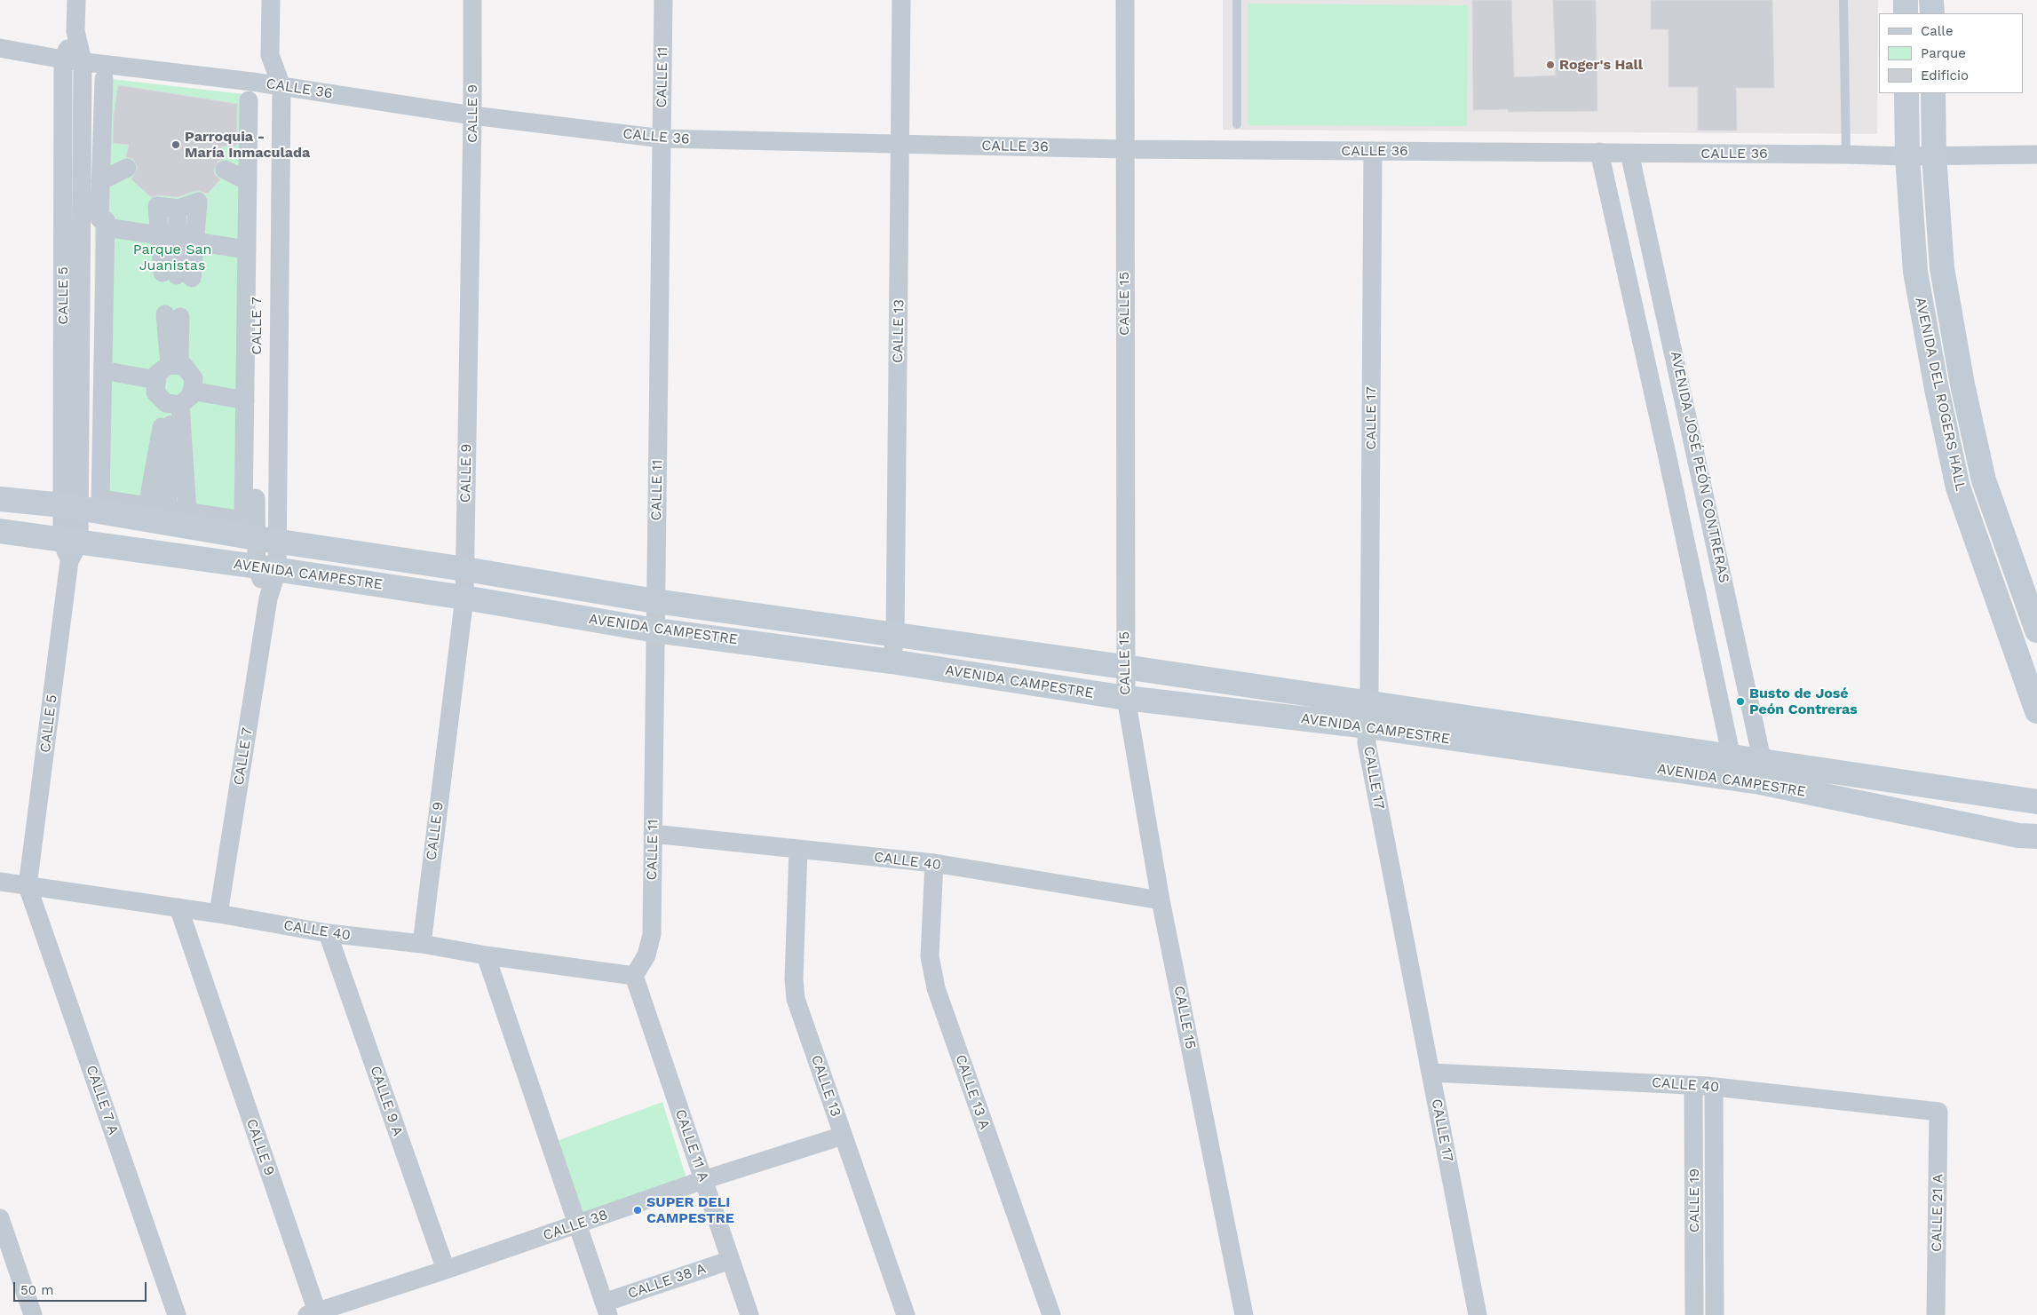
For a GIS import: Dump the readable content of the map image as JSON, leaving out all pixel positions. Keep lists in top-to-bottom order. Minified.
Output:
{"streets":{"street":["CALLE 11","CALLE 36","CALLE 9","CALLE 5","CALLE 15","CALLE 7","CALLE 13","AVENIDA DEL ROGERS HALL","CALLE 17","AVENIDA JOSÉ PEÓN CONTRERAS","AVENIDA CAMPESTRE","CALLE 40","CALLE 13 A","CALLE 7 A","CALLE 9 A","CALLE 11 A","CALLE 19","CALLE 21 A","CALLE 38","CALLE 38 A"]},"crossings":[["CALLE 11","CALLE 36"],["CALLE 11","AVENIDA CAMPESTRE"],["CALLE 11","CALLE 40"],["CALLE 11","CALLE 11 A"],["CALLE 36","CALLE 9"],["CALLE 36","CALLE 5"],["CALLE 36","CALLE 15"],["CALLE 36","CALLE 7"],["CALLE 36","CALLE 13"],["CALLE 36","AVENIDA DEL ROGERS HALL"],["CALLE 36","CALLE 17"],["CALLE 36","AVENIDA JOSÉ PEÓN CONTRERAS"],["CALLE 9","AVENIDA CAMPESTRE"],["CALLE 9","CALLE 40"],["CALLE 9","CALLE 38"],["CALLE 5","AVENIDA CAMPESTRE"],["CALLE 5","CALLE 40"],["CALLE 5","CALLE 7 A"],["CALLE 15","AVENIDA CAMPESTRE"],["CALLE 15","CALLE 40"],["CALLE 7","AVENIDA CAMPESTRE"],["CALLE 7","CALLE 40"],["CALLE 13","AVENIDA CAMPESTRE"],["CALLE 13","CALLE 40"],["CALLE 13","CALLE 38"],["CALLE 17","AVENIDA CAMPESTRE"],["CALLE 17","CALLE 40"],["AVENIDA JOSÉ PEÓN CONTRERAS","AVENIDA CAMPESTRE"],["CALLE 40","CALLE 13 A"],["CALLE 40","CALLE 7 A"],["CALLE 40","CALLE 9 A"],["CALLE 40","CALLE 11 A"],["CALLE 40","CALLE 19"],["CALLE 40","CALLE 21 A"],["CALLE 9 A","CALLE 38"],["CALLE 11 A","CALLE 38"],["CALLE 11 A","CALLE 38 A"]],"parks":["Parque San Juanistas"],"places":["Roger's Hall","Parroquia - María Inmaculada","Busto de José Peón Contreras","SUPER DELI CAMPESTRE"],"legend":["Calle","Parque","Edificio"],"scale_bar":"50 m"}
